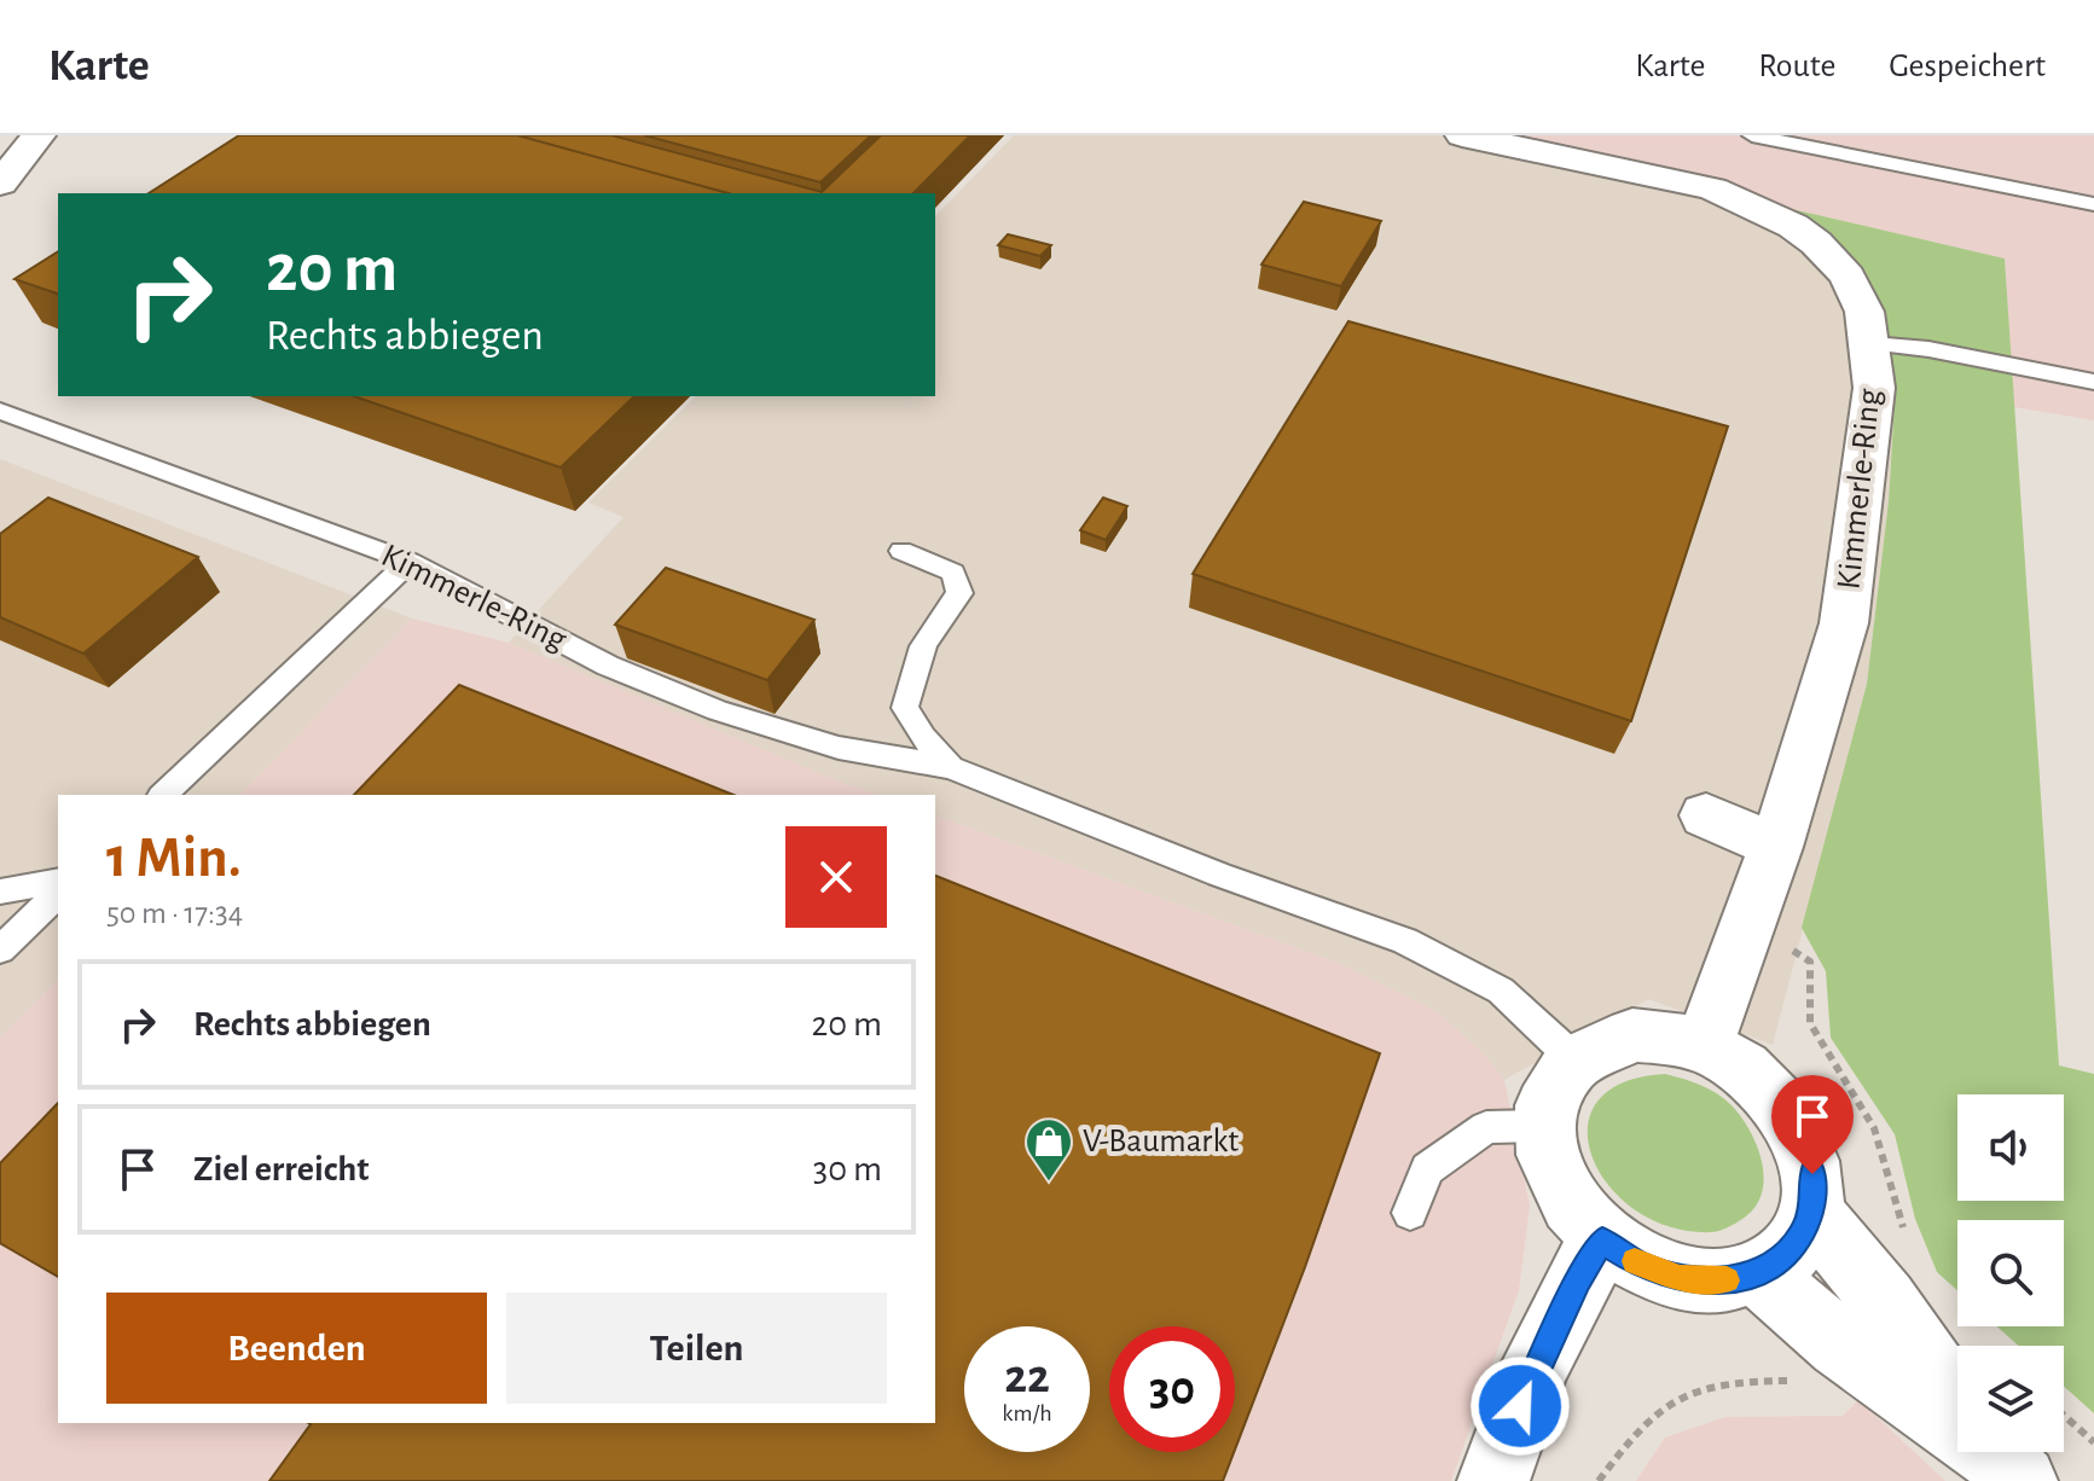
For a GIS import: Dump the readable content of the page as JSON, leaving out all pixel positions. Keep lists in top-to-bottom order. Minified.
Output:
{"streets":{"street":["Kimmerle-Ring"]},"places":{"shop":["V-Baumarkt"]},"page":{"header":"Karte","nav":["Karte","Route","Gespeichert"],"turn":["20 m","Rechts abbiegen"],"heading":["1 Min.","50 m · 17:34"],"list":[{"name":"Rechts abbiegen","value":"20 m"},{"name":"Ziel erreicht","value":"30 m"}],"buttons":["Beenden","Teilen"],"speed":"22 km/h","limit":"30"}}
